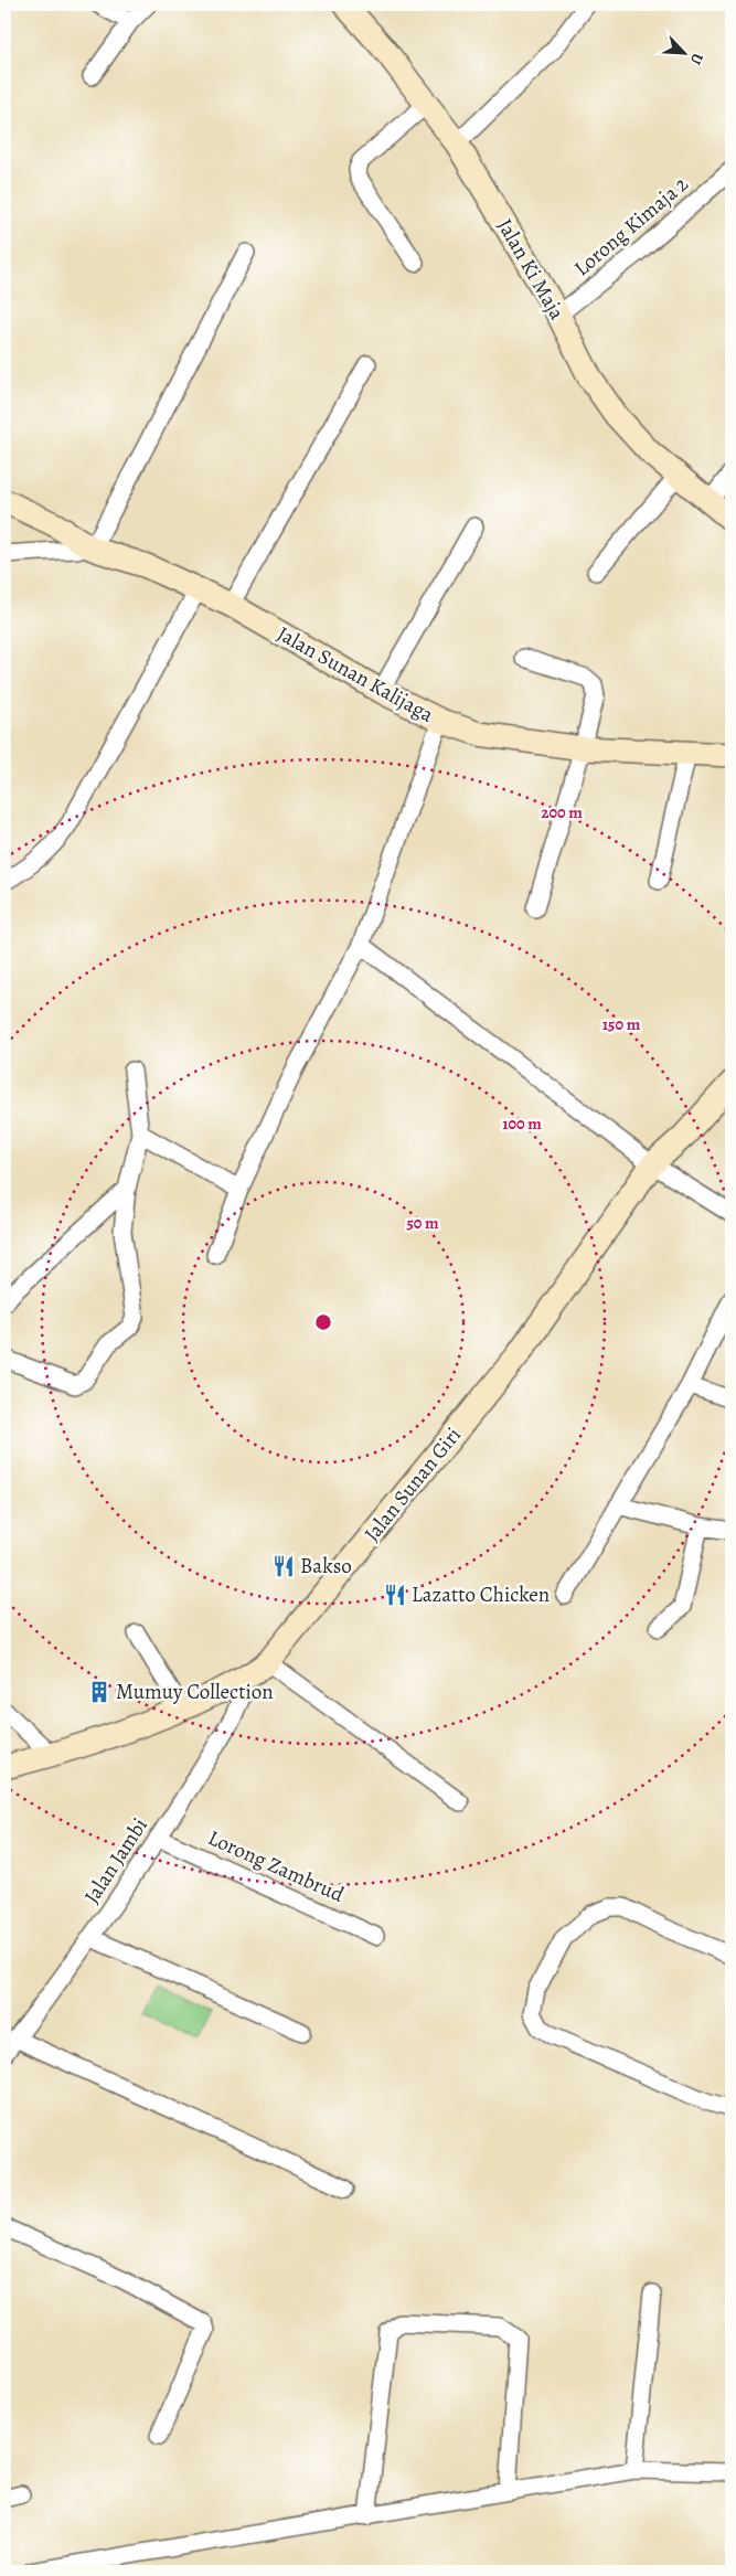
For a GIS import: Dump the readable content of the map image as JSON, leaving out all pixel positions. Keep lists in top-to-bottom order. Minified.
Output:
{"streets":{"street":["Lorong Kimaja 2","Jalan Ki Maja","Jalan Sunan Kalijaga","Jalan Sunan Giri","Jalan Jambi","Lorong Zambrud"]},"crossings":[["Lorong Kimaja 2","Jalan Ki Maja"],["Jalan Sunan Giri","Jalan Jambi"],["Jalan Jambi","Lorong Zambrud"]],"places":{"restaurant":["Bakso","Lazatto Chicken"],"building":["Mumuy Collection"]},"north":"bottom right","rings":["200 m","150 m","100 m","50 m"]}
